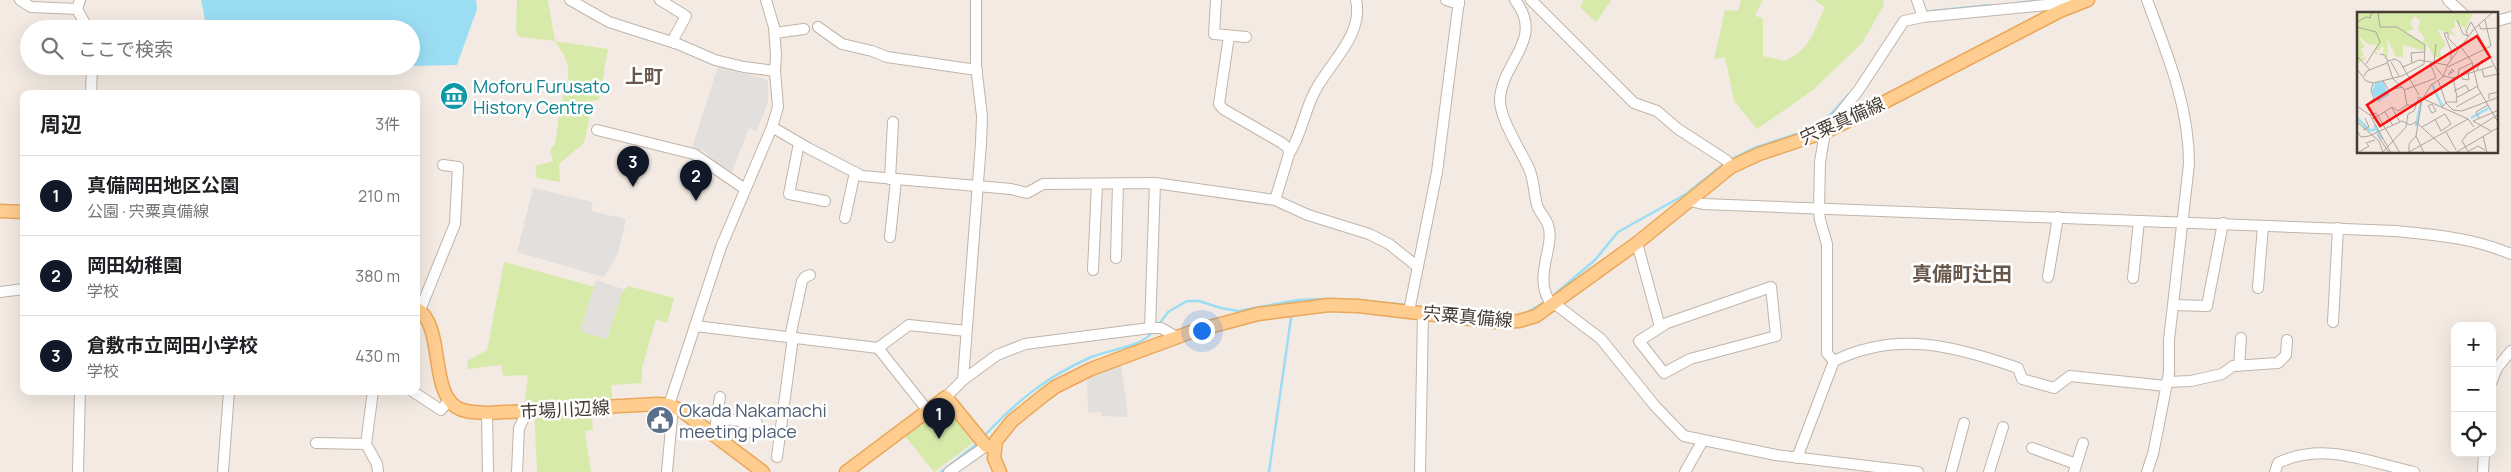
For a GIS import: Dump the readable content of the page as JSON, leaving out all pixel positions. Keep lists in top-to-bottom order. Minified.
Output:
{"streets":{"main road":["宍粟真備線","市場川辺線"]},"districts":["上町","真備町辻田"],"places":{"museum":["Moforu Furusato History Centre"],"public building":["Okada Nakamachi meeting place"]},"page":{"search":"ここで検索","heading":["周辺","3件"],"pins":["3","2","1"],"list":[{"mark":"1","name":"真備岡田地区公園","note":"公園 · 宍粟真備線","value":"210 m"},{"mark":"2","name":"岡田幼稚園","note":"学校","value":"380 m"},{"mark":"3","name":"倉敷市立岡田小学校","note":"学校","value":"430 m"}],"map_buttons":["+","−"]}}
